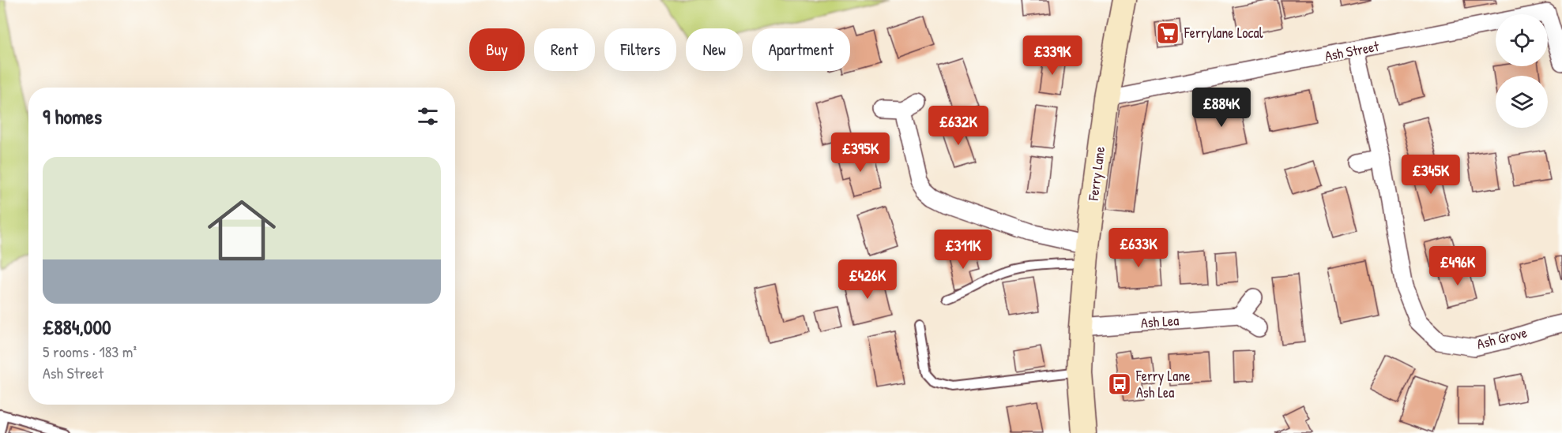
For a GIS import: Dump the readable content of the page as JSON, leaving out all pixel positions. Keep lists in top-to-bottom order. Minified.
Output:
{"streets":{"street":["Ash Street","Ferry Lane","Ash Lea","Ash Grove"]},"crossings":[["Ash Street","Ferry Lane"],["Ash Street","Ash Grove"],["Ferry Lane","Ash Lea"]],"places":{"supermarket":["Ferrylane Local"],"bus stop":["Ferry Lane Ash Lea"]},"page":{"chip":["Buy","Rent","Filters","New","Apartment"],"price":["£339K","£884K","£632K","£395K","£345K","£633K","£311K","£496K","£426K"],"heading":"9 homes","list":[{"name":"£884,000","note":"5 rooms · 183 m² · Ash Street"}]}}
